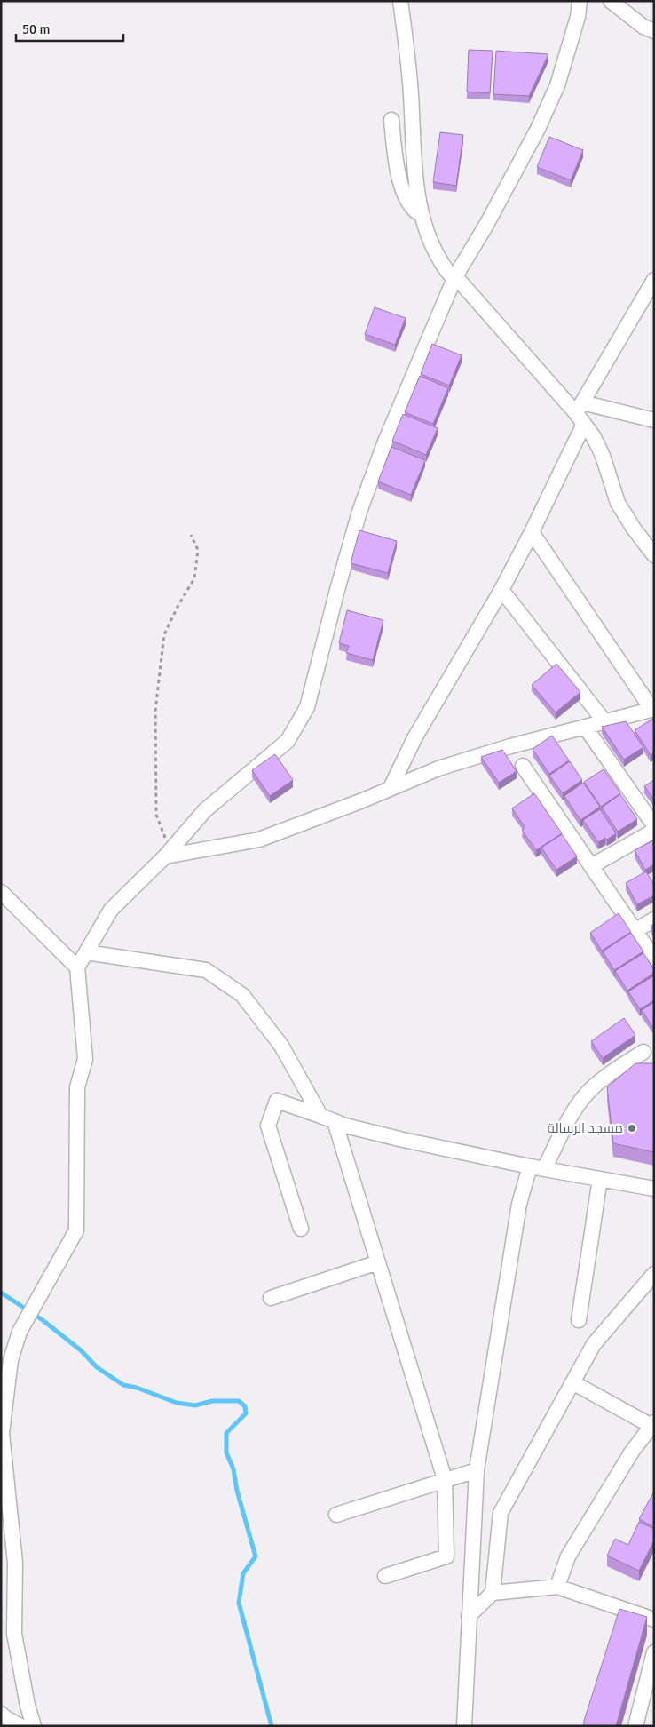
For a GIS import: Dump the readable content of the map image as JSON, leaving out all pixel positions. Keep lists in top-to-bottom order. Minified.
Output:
{"places":["مسجد الرسالة"],"scale_bar":"50 m"}
